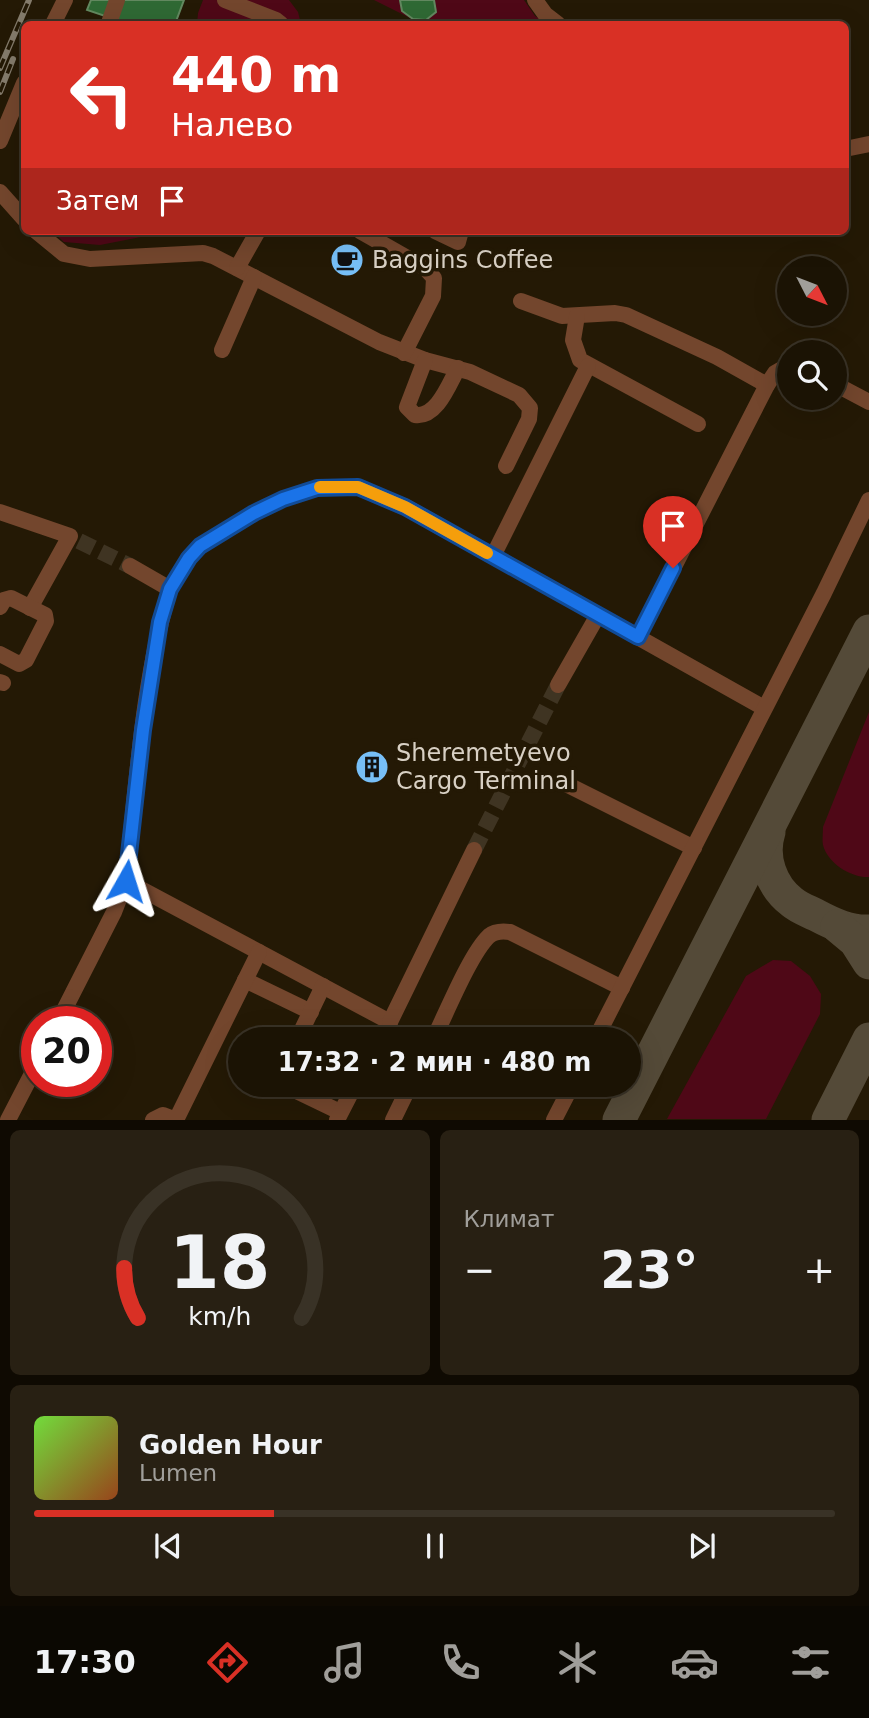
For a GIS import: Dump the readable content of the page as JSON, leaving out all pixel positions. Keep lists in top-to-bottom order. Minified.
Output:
{"places":{"cafe":["Baggins Coffee"],"building":["Sheremetyevo Cargo Terminal"]},"north":"bottom right","page":{"turn":["440 m","Налево"],"then":"Затем","limit":"20","trip":"17:32 · 2 мин · 480 m","tile":"Климат","heat":["−","23°","+"],"song":["Golden Hour","Lumen"],"tabs":"17:30","gauge":["18","km/h"]}}
